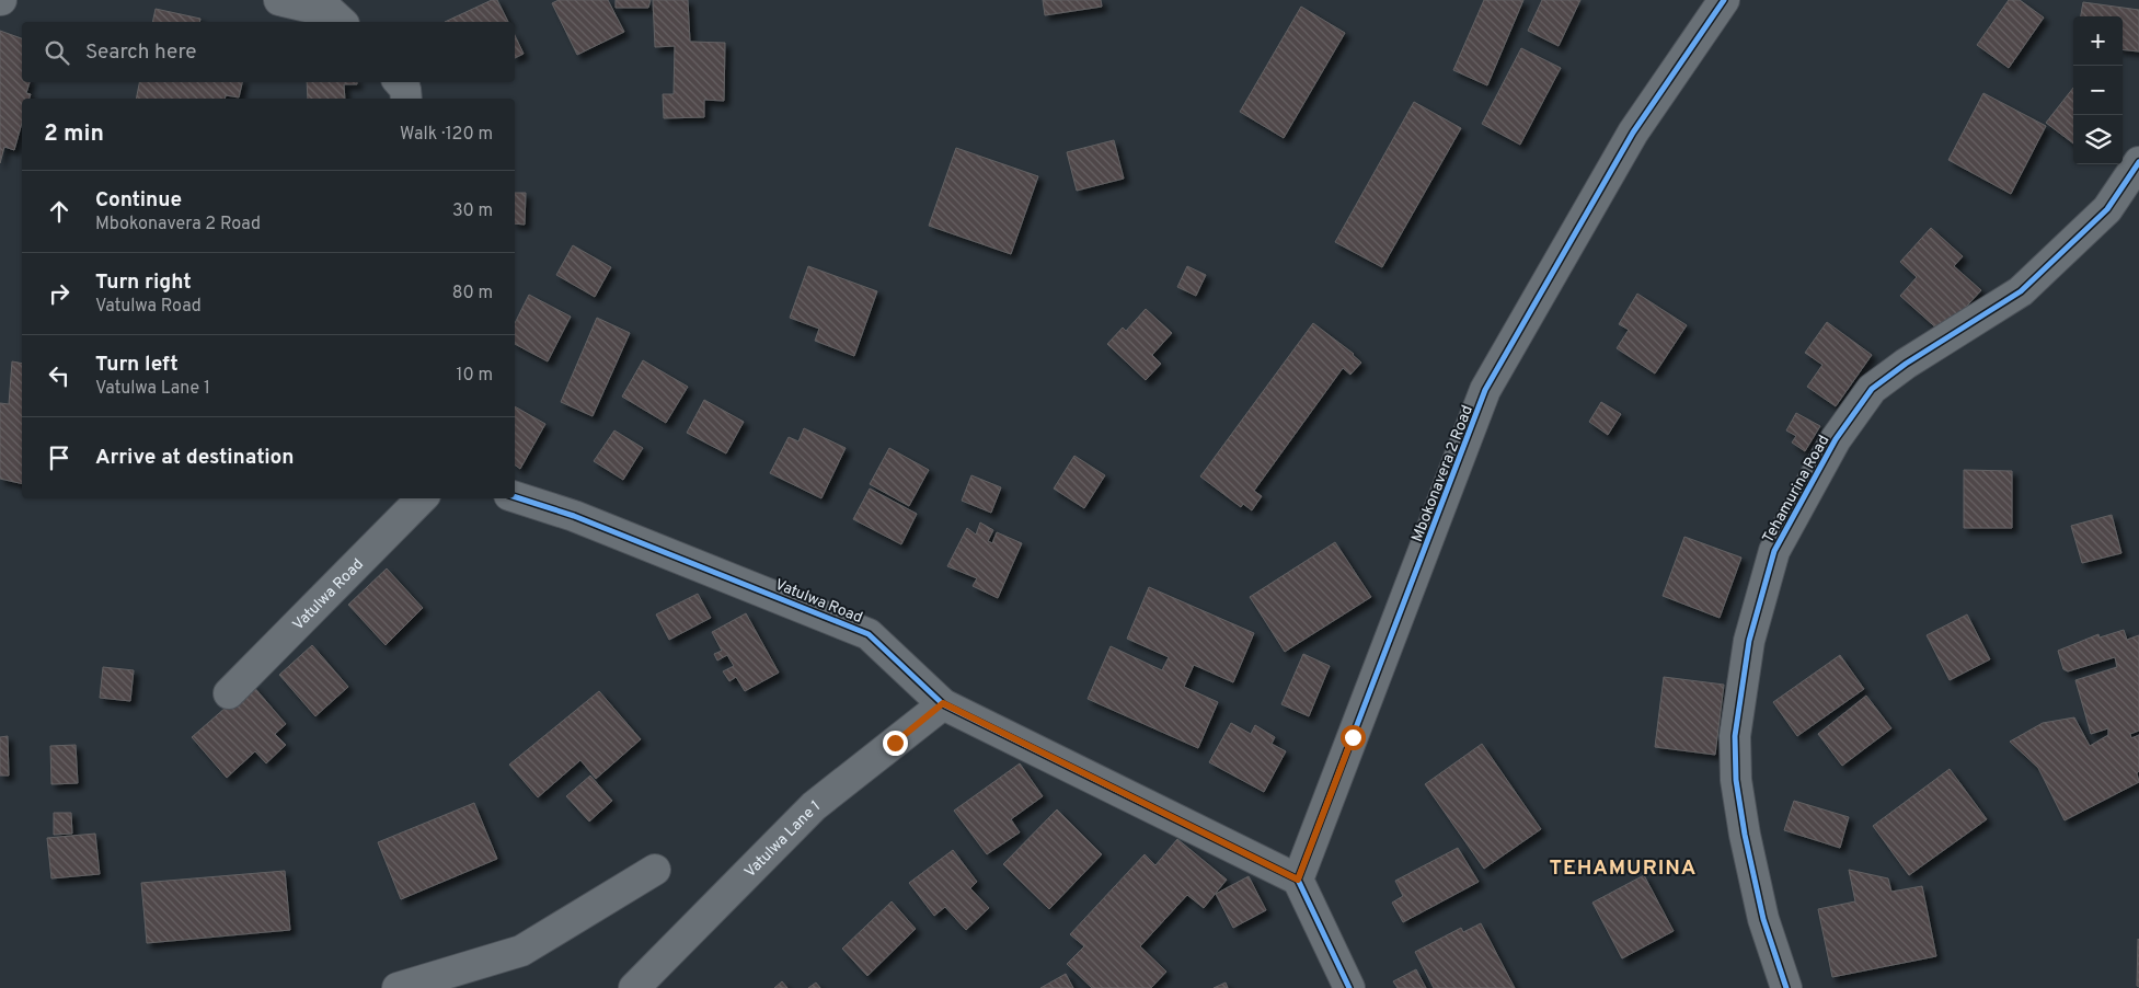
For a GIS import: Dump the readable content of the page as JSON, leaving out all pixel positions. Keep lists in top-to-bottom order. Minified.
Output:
{"streets":{"street":["Mbokonavera 2 Road","Tehamurina Road","Vatulwa Road","Vatulwa Lane 1"]},"crossings":[["Mbokonavera 2 Road","Vatulwa Road"],["Vatulwa Road","Vatulwa Lane 1"]],"districts":["TEHAMURINA"],"page":{"map_buttons":["+","−"],"search":"Search here","heading":["2 min","Walk · 120 m"],"list":[["Continue","Mbokonavera 2 Road","30 m"],["Turn right","Vatulwa Road","80 m"],["Turn left","Vatulwa Lane 1","10 m"],"Arrive at destination"]}}
